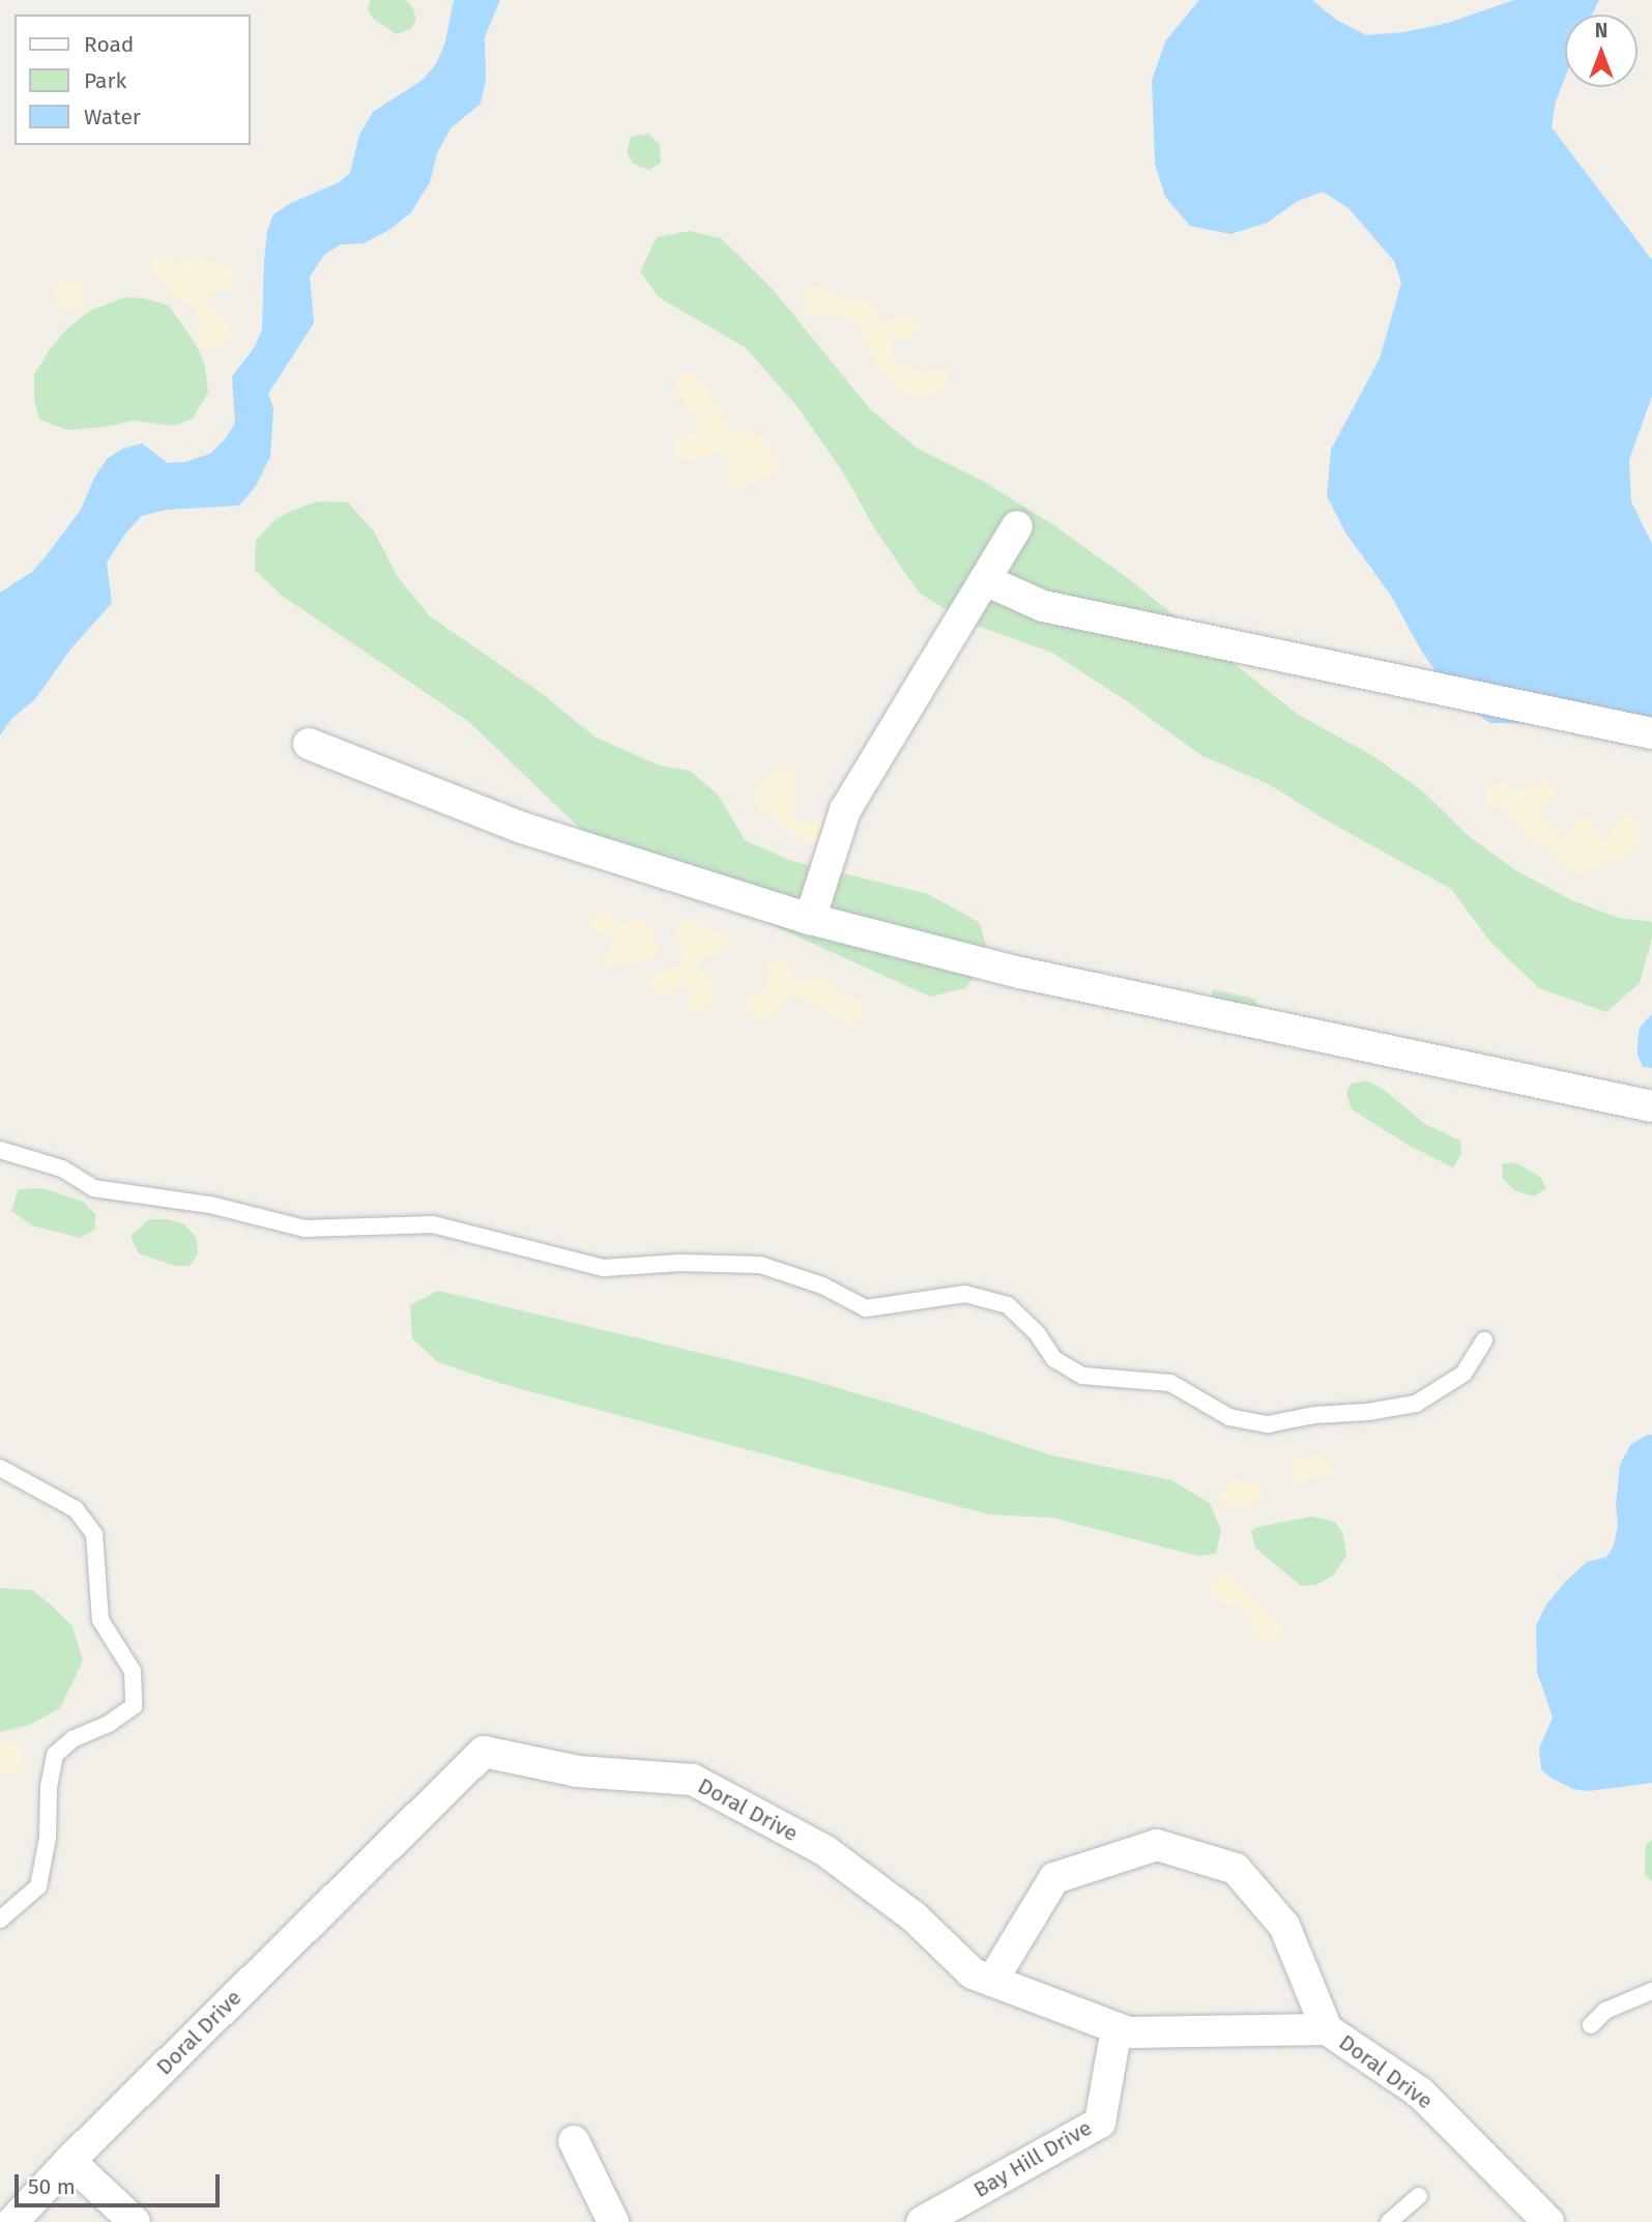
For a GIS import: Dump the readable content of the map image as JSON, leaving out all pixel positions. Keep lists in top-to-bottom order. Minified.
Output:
{"streets":{"street":["Doral Drive","Bay Hill Drive"]},"crossings":[["Doral Drive","Bay Hill Drive"]],"legend":["Road","Park","Water"],"scale_bar":"50 m","north":"top"}
